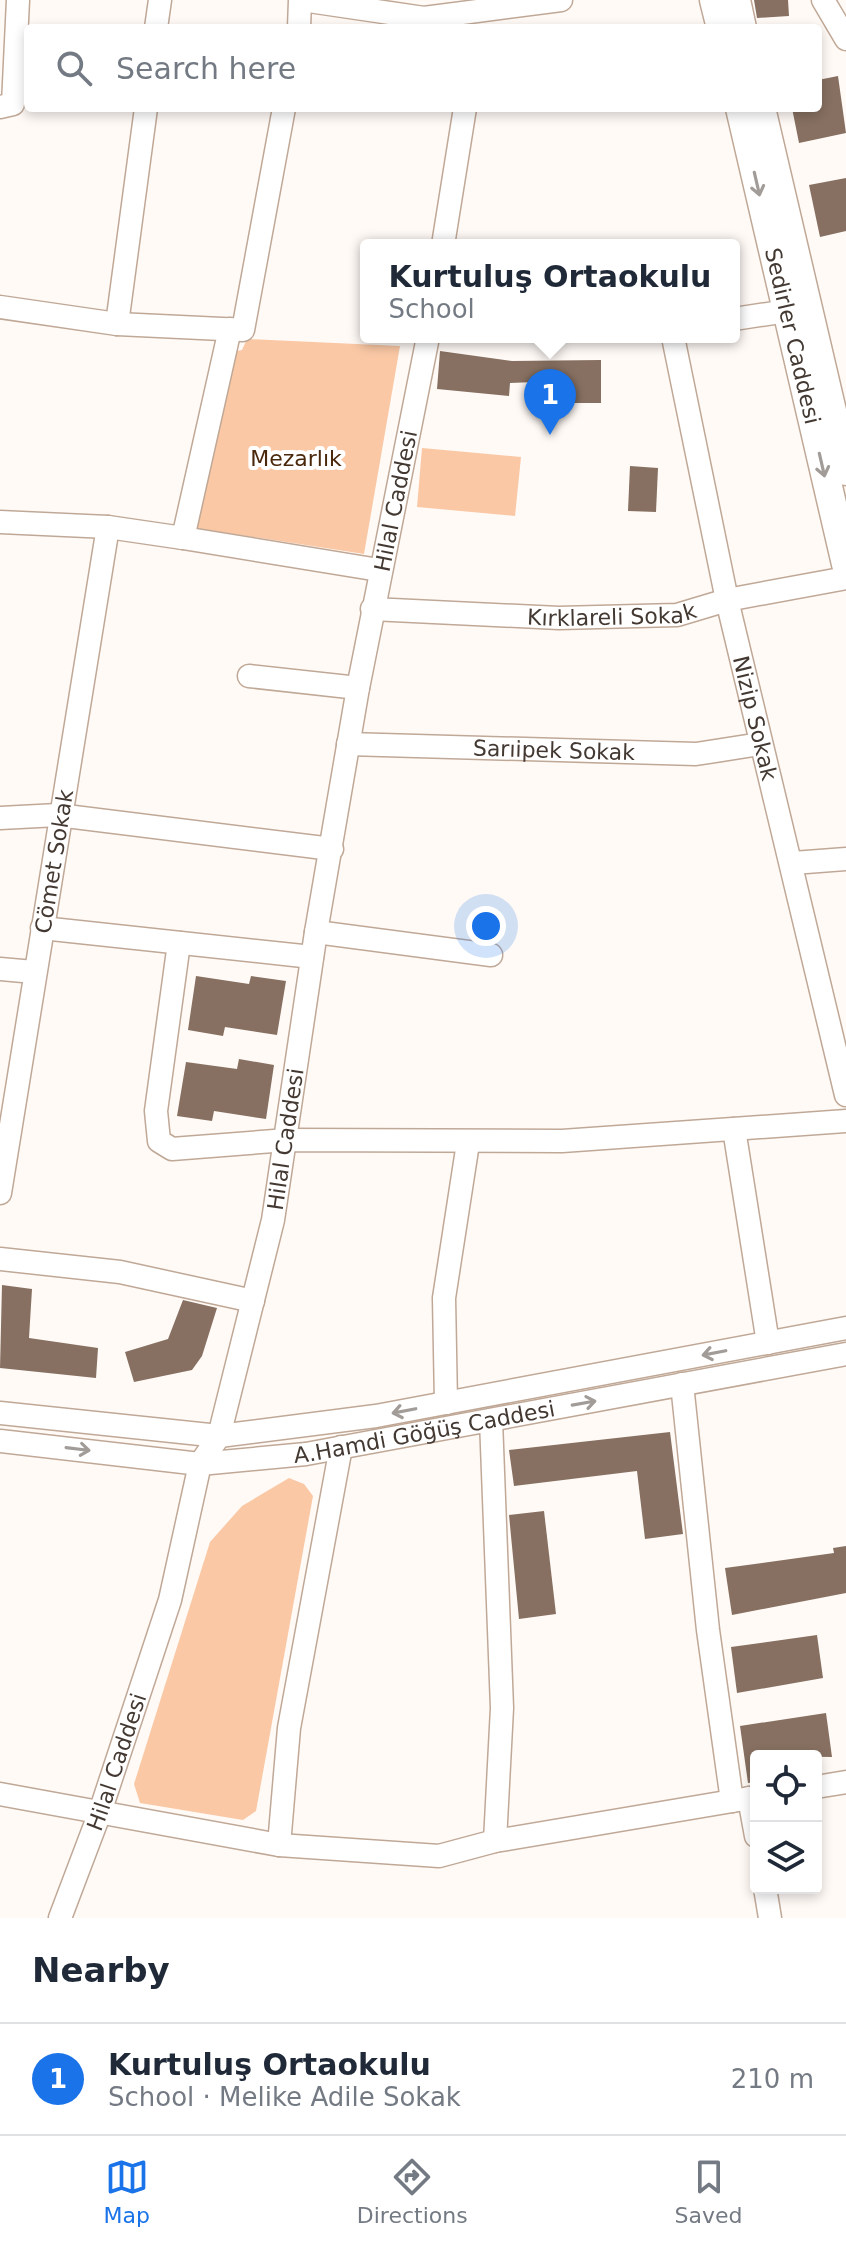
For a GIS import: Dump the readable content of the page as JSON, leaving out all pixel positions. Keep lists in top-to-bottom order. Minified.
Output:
{"streets":{"main road":["Sedirler Caddesi"],"street":["Hilal Caddesi","Kırklareli Sokak","Nizip Sokak","Sarıipek Sokak","Cömet Sokak","A.Hamdi Göğüş Caddesi"]},"crossings":[["Hilal Caddesi","Kırklareli Sokak"],["Hilal Caddesi","Sarıipek Sokak"],["Hilal Caddesi","A.Hamdi Göğüş Caddesi"],["Kırklareli Sokak","Nizip Sokak"],["Nizip Sokak","Sarıipek Sokak"]],"parks":["Mezarlık"],"page":{"search":"Search here","popup":["Kurtuluş Ortaokulu","School"],"pins":"1","heading":"Nearby","list":[{"mark":"1","name":"Kurtuluş Ortaokulu","note":"School · Melike Adile Sokak","value":"210 m"}],"nav":["Map","Directions","Saved"]}}
